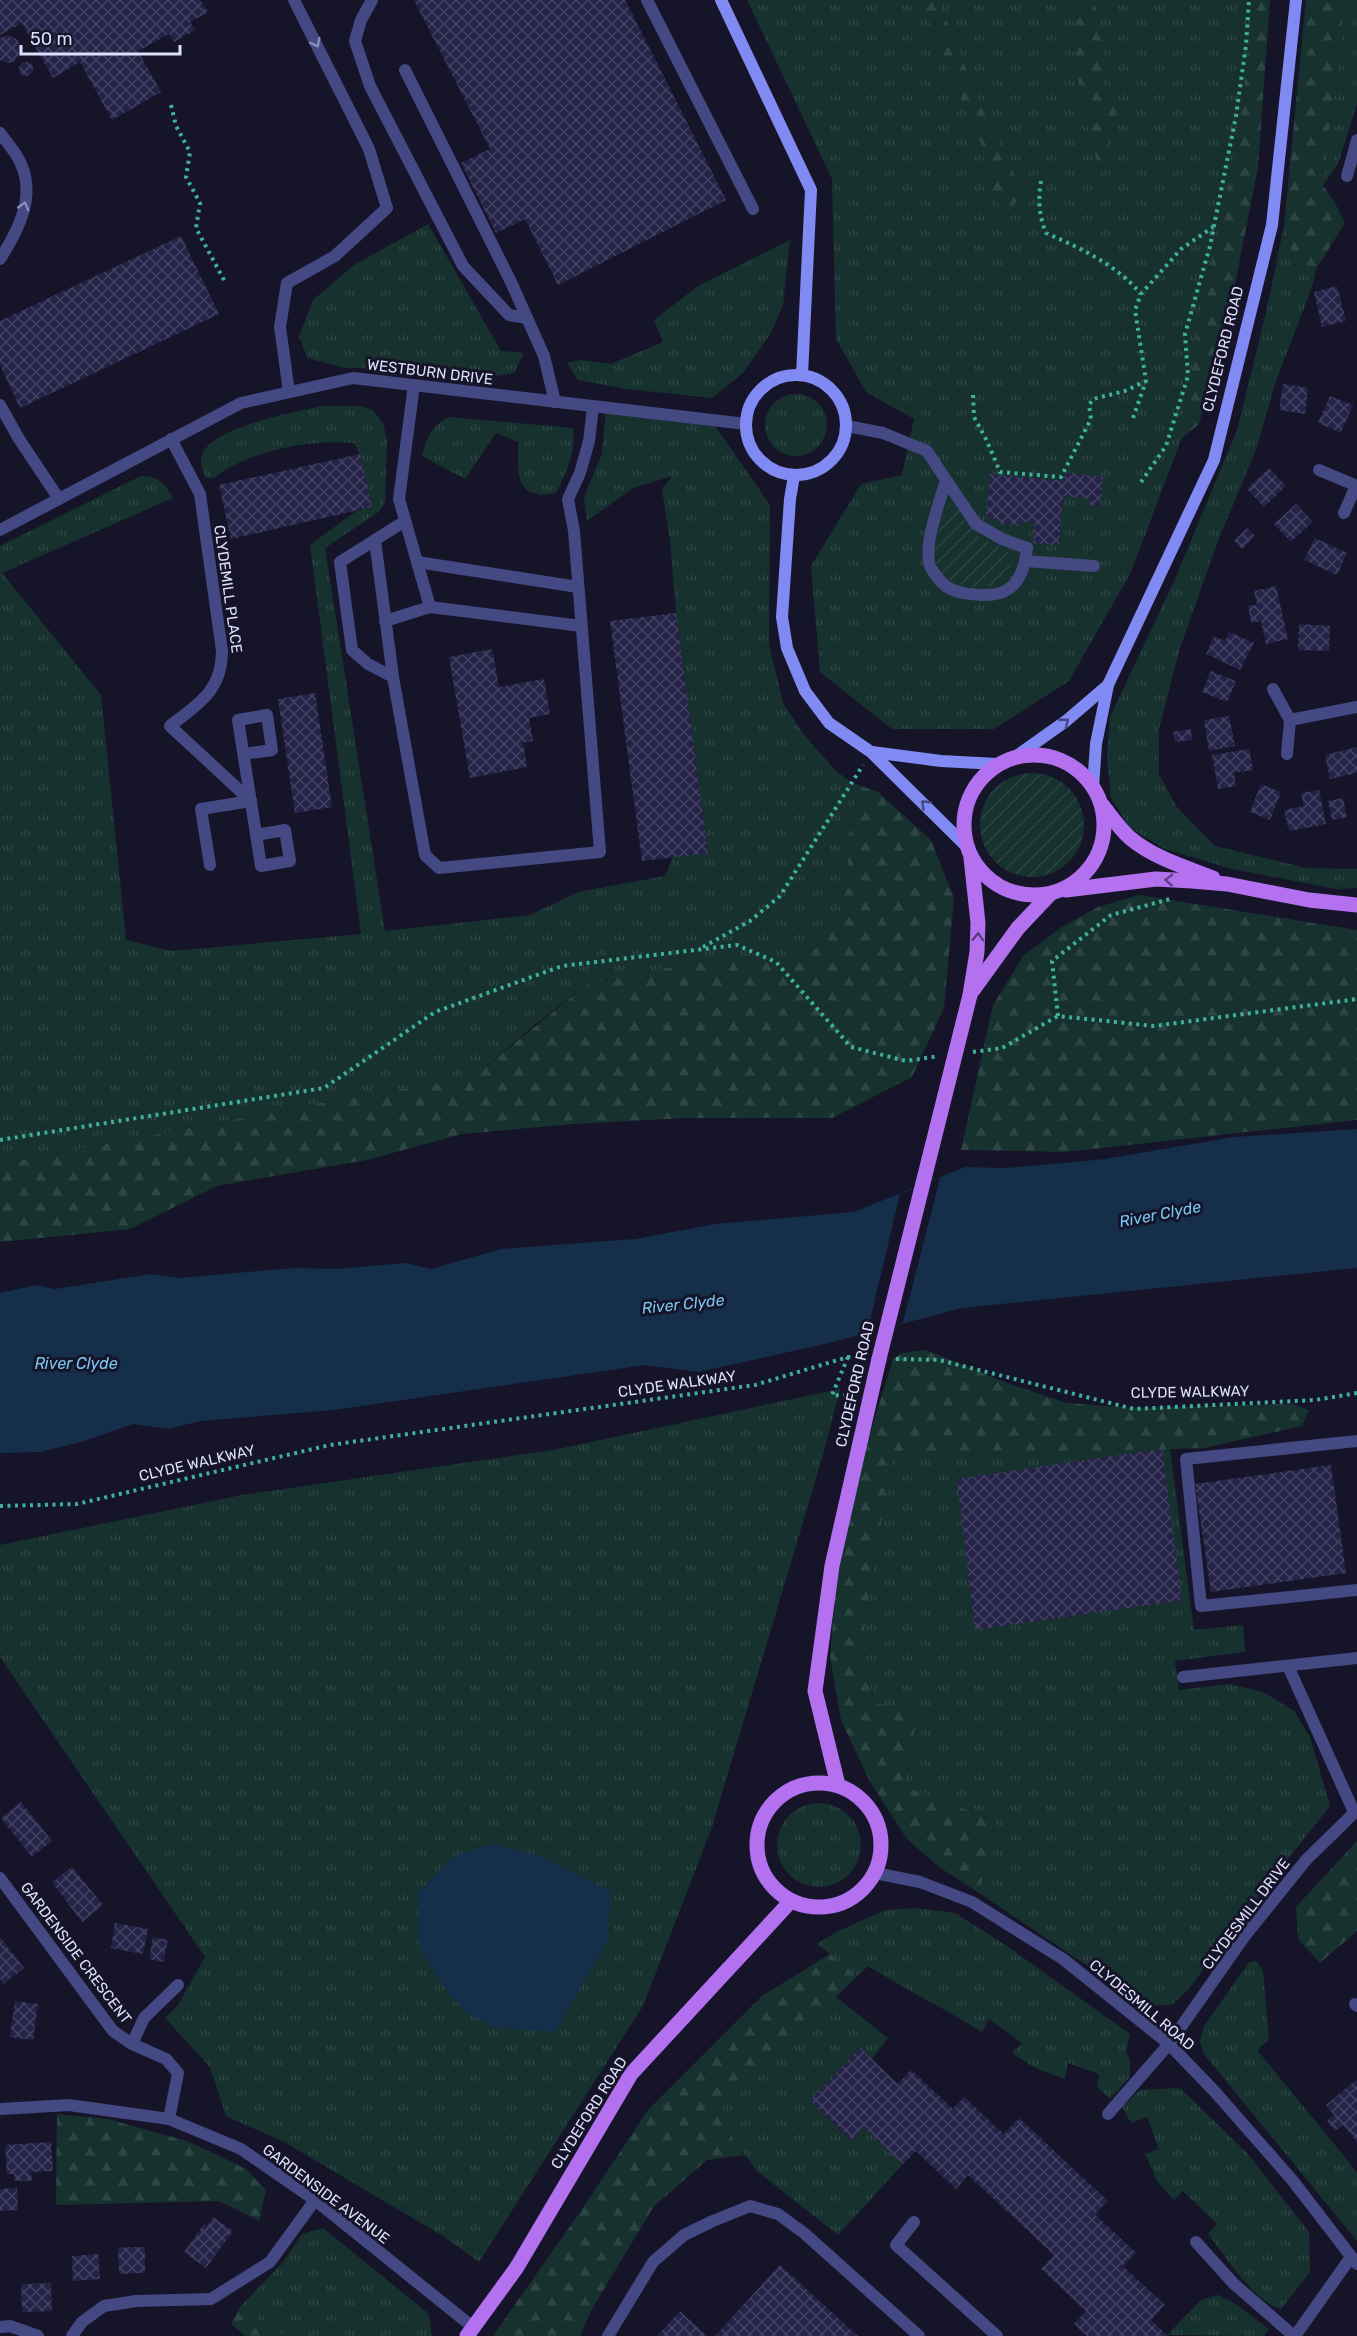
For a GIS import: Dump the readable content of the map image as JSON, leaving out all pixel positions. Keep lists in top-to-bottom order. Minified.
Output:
{"streets":{"main road":["CLYDEFORD ROAD"],"street":["WESTBURN DRIVE","CLYDEMILL PLACE","CLYDESMILL DRIVE","GARDENSIDE CRESCENT","CLYDESMILL ROAD","GARDENSIDE AVENUE"],"path":["CLYDE WALKWAY"]},"crossings":[["CLYDEFORD ROAD","CLYDE WALKWAY"],["CLYDEFORD ROAD","CLYDESMILL ROAD"],["CLYDEFORD ROAD","GARDENSIDE AVENUE"],["WESTBURN DRIVE","CLYDEMILL PLACE"],["CLYDESMILL DRIVE","CLYDESMILL ROAD"],["GARDENSIDE CRESCENT","GARDENSIDE AVENUE"]],"water":["River Clyde"],"scale_bar":"50 m"}
